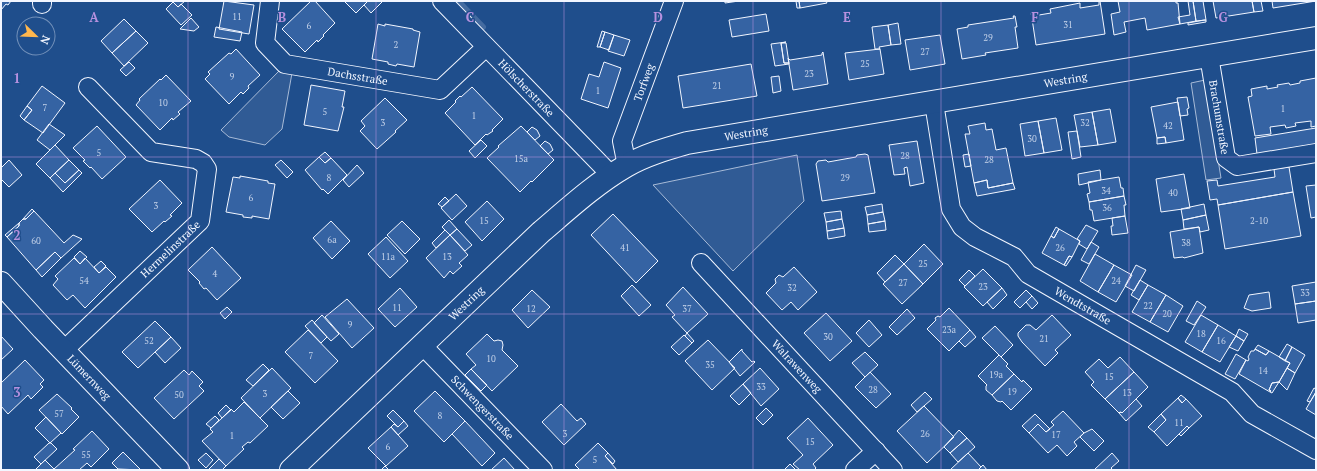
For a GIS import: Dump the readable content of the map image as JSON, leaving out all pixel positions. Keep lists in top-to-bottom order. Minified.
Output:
{"streets":{"main road":["Westring","Lümernweg"],"street":["Dachsstraße","Torfweg","Hölscherstraße","Brachumstraße","Hermelinstraße","Wendtstraße","Walrawenweg","Schwengerstraße"]},"crossings":[["Dachsstraße","Hölscherstraße"],["Westring","Torfweg"],["Westring","Hölscherstraße"],["Westring","Brachumstraße"],["Westring","Wendtstraße"],["Westring","Schwengerstraße"],["Torfweg","Hölscherstraße"],["Hermelinstraße","Lümernweg"]],"house_numbers":["11","31","6","29","2","27","25","23","9","21","1","10","7","1","5","1","3","32","42","30","5","28","15a","28","8","29","34","40","6","3","36","15","2-10","6a","60","38","41","26","11a","13","25","4","54","24","27","23","32","33","22","11","12","37","20","9","23a","18","30","21","52","16","7","10","35","14","19a","15","33","28","19","13","3","50","57","8","11","3","26","17","1","15","6","55","5"],"north":"bottom right","grid":{"columns":["A","B","C","D","E","F","G"],"rows":["1","2","3"]}}
